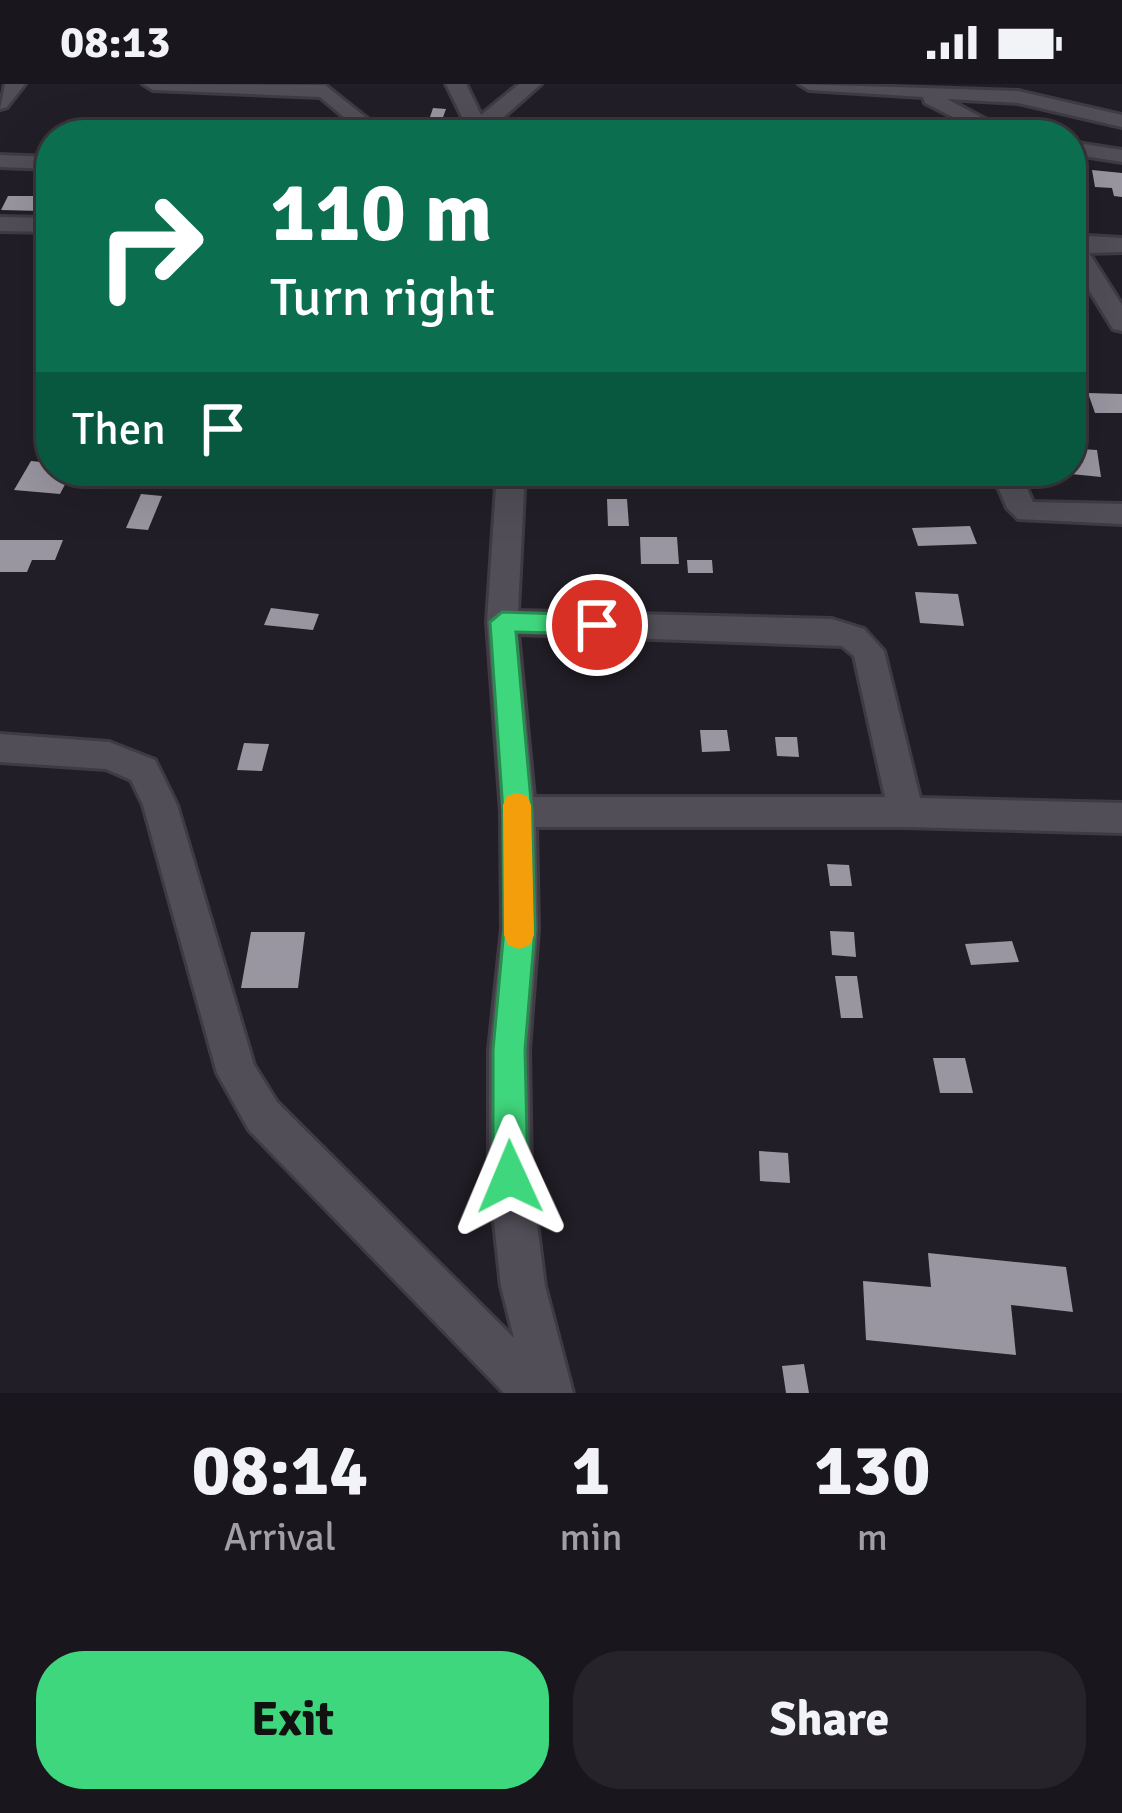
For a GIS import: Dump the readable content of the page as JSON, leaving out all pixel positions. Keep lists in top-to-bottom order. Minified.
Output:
{"page":{"status":"08:13","turn":["110 m","Turn right"],"then":"Then","eta":["08:14","Arrival","1","min","130","m"],"buttons":["Exit","Share"]}}
